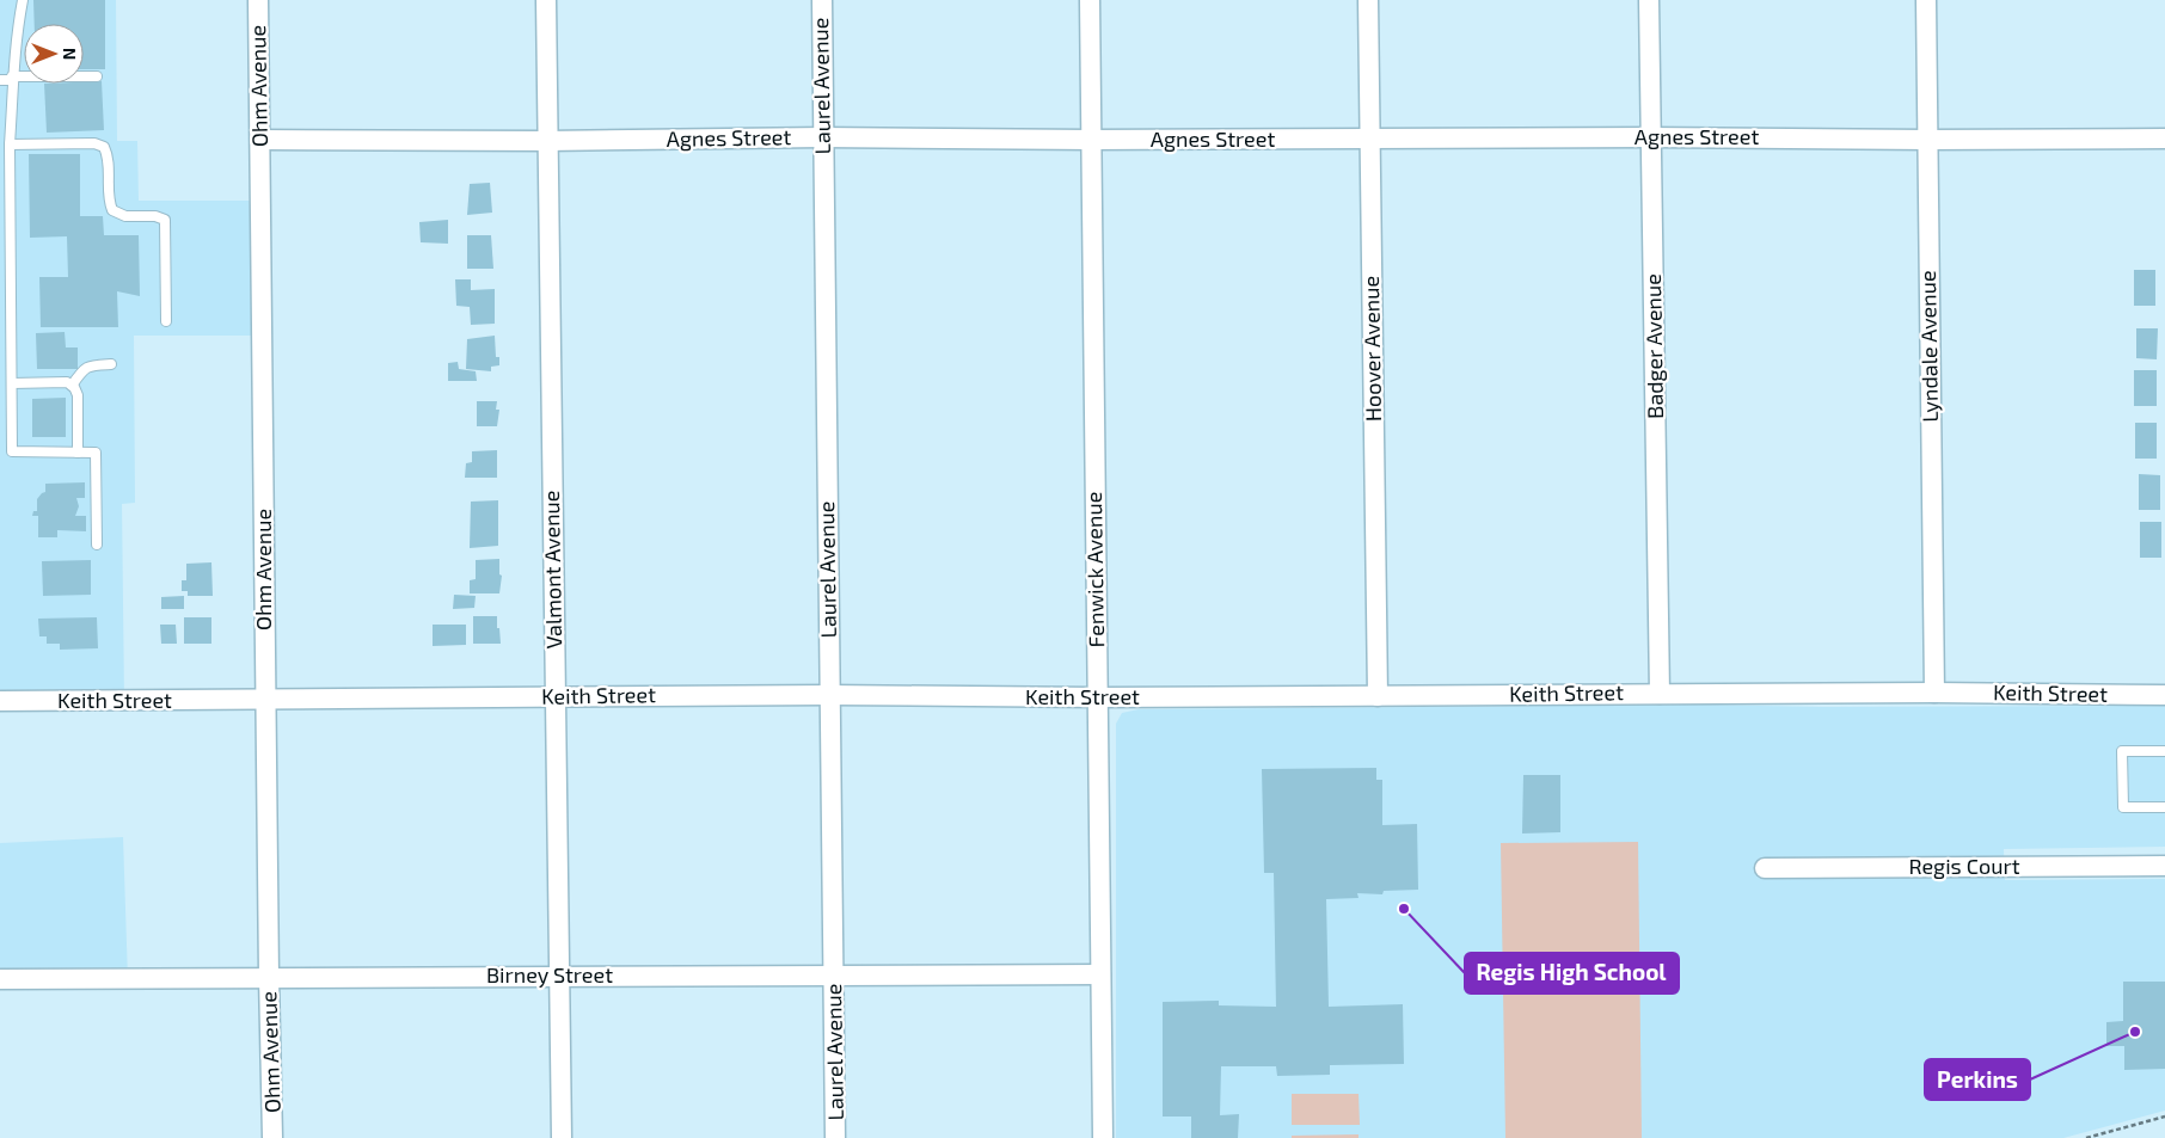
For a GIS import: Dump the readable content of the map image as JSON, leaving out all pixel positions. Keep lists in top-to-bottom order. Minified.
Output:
{"streets":{"street":["Ohm Avenue","Laurel Avenue","Agnes Street","Badger Avenue","Lyndale Avenue","Hoover Avenue","Valmont Avenue","Fenwick Avenue","Keith Street","Regis Court","Birney Street"]},"crossings":[["Ohm Avenue","Agnes Street"],["Ohm Avenue","Keith Street"],["Ohm Avenue","Birney Street"],["Laurel Avenue","Agnes Street"],["Laurel Avenue","Keith Street"],["Laurel Avenue","Birney Street"],["Agnes Street","Badger Avenue"],["Agnes Street","Lyndale Avenue"],["Agnes Street","Hoover Avenue"],["Agnes Street","Valmont Avenue"],["Agnes Street","Fenwick Avenue"],["Badger Avenue","Keith Street"],["Lyndale Avenue","Keith Street"],["Hoover Avenue","Keith Street"],["Valmont Avenue","Keith Street"],["Valmont Avenue","Birney Street"],["Fenwick Avenue","Keith Street"],["Fenwick Avenue","Birney Street"]],"places":["Regis High School","Perkins"],"north":"right"}
